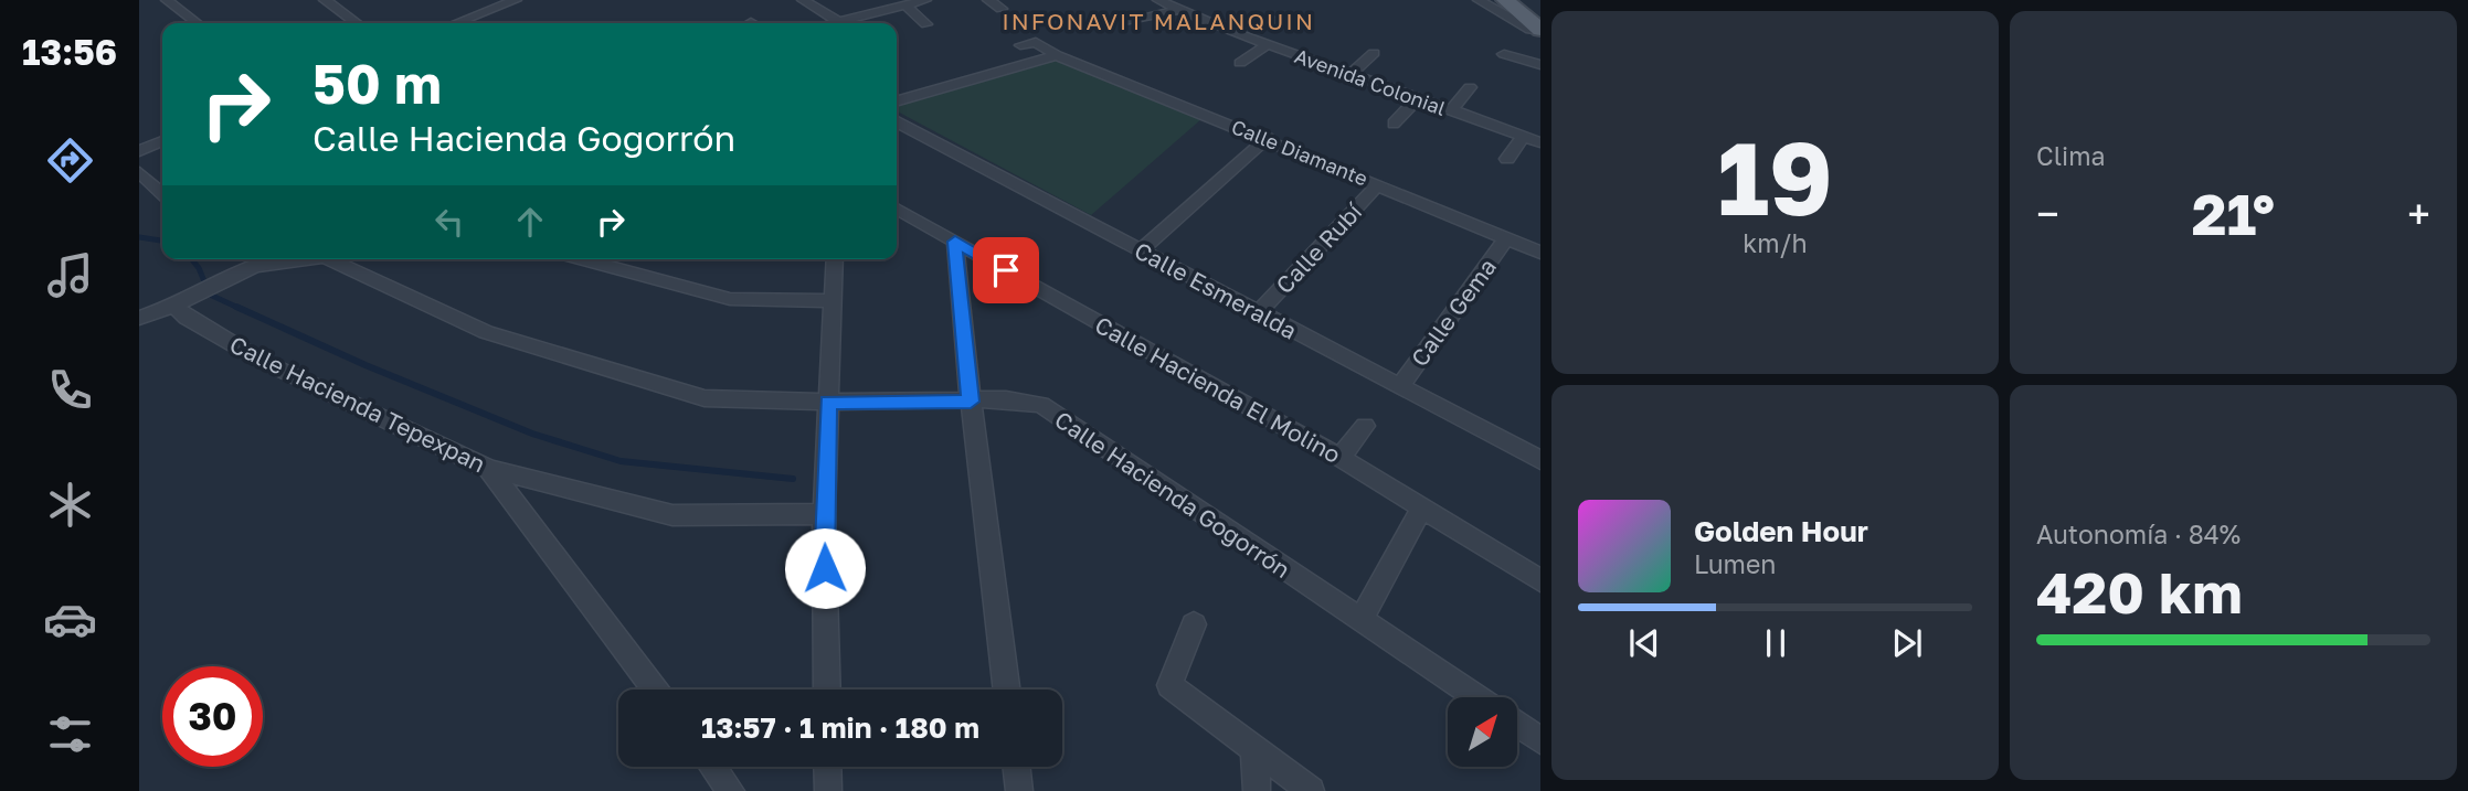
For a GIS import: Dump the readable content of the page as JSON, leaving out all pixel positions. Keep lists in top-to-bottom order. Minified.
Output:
{"streets":{"street":["Avenida Colonial","Calle Diamante","Calle Rubí","Calle Esmeralda","Calle Gema","Calle Hacienda El Molino","Calle Hacienda Tepexpan","Calle Hacienda Gogorrón"]},"crossings":[["Calle Diamante","Calle Rubí"],["Calle Diamante","Calle Gema"],["Calle Rubí","Calle Esmeralda"],["Calle Esmeralda","Calle Gema"]],"districts":["INFONAVIT MALANQUIN"],"north":"top right","page":{"tabs":"13:56","tile":[["19","km/h"],"Clima",["Autonomía · 84%","420 km"]],"turn":["50 m","Calle Hacienda Gogorrón"],"heat":["−","21°","+"],"song":["Golden Hour","Lumen"],"limit":"30","trip":"13:57 · 1 min · 180 m"}}
